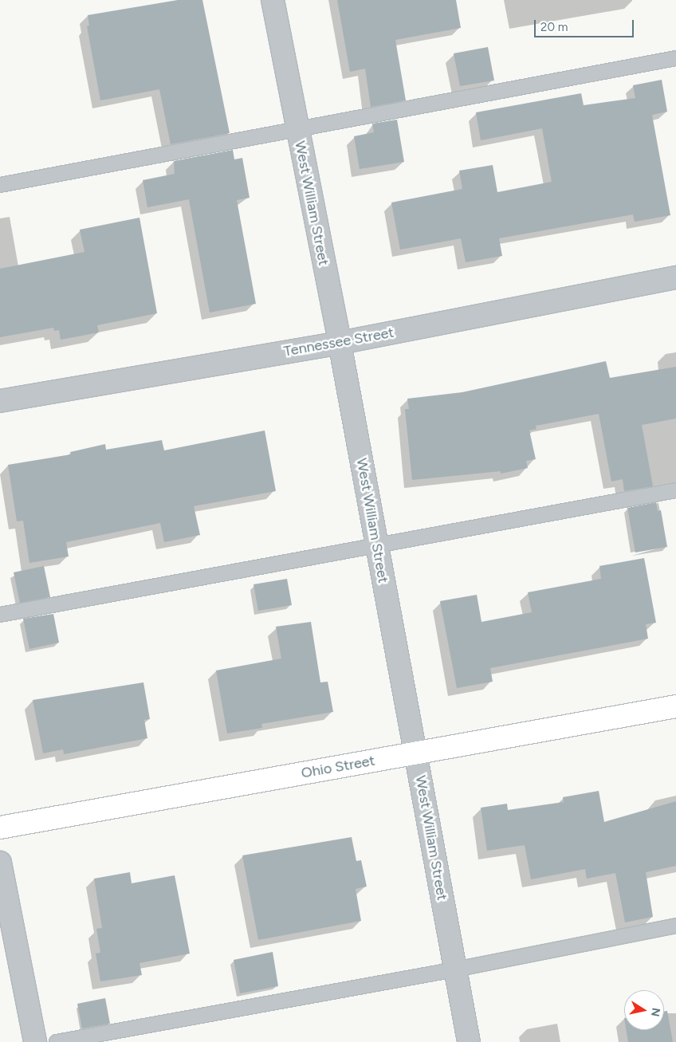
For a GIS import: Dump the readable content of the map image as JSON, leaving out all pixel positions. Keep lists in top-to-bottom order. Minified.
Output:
{"streets":{"street":["West William Street","Tennessee Street","Ohio Street"]},"crossings":[["West William Street","Tennessee Street"],["West William Street","Ohio Street"]],"scale_bar":"20 m","north":"right"}
